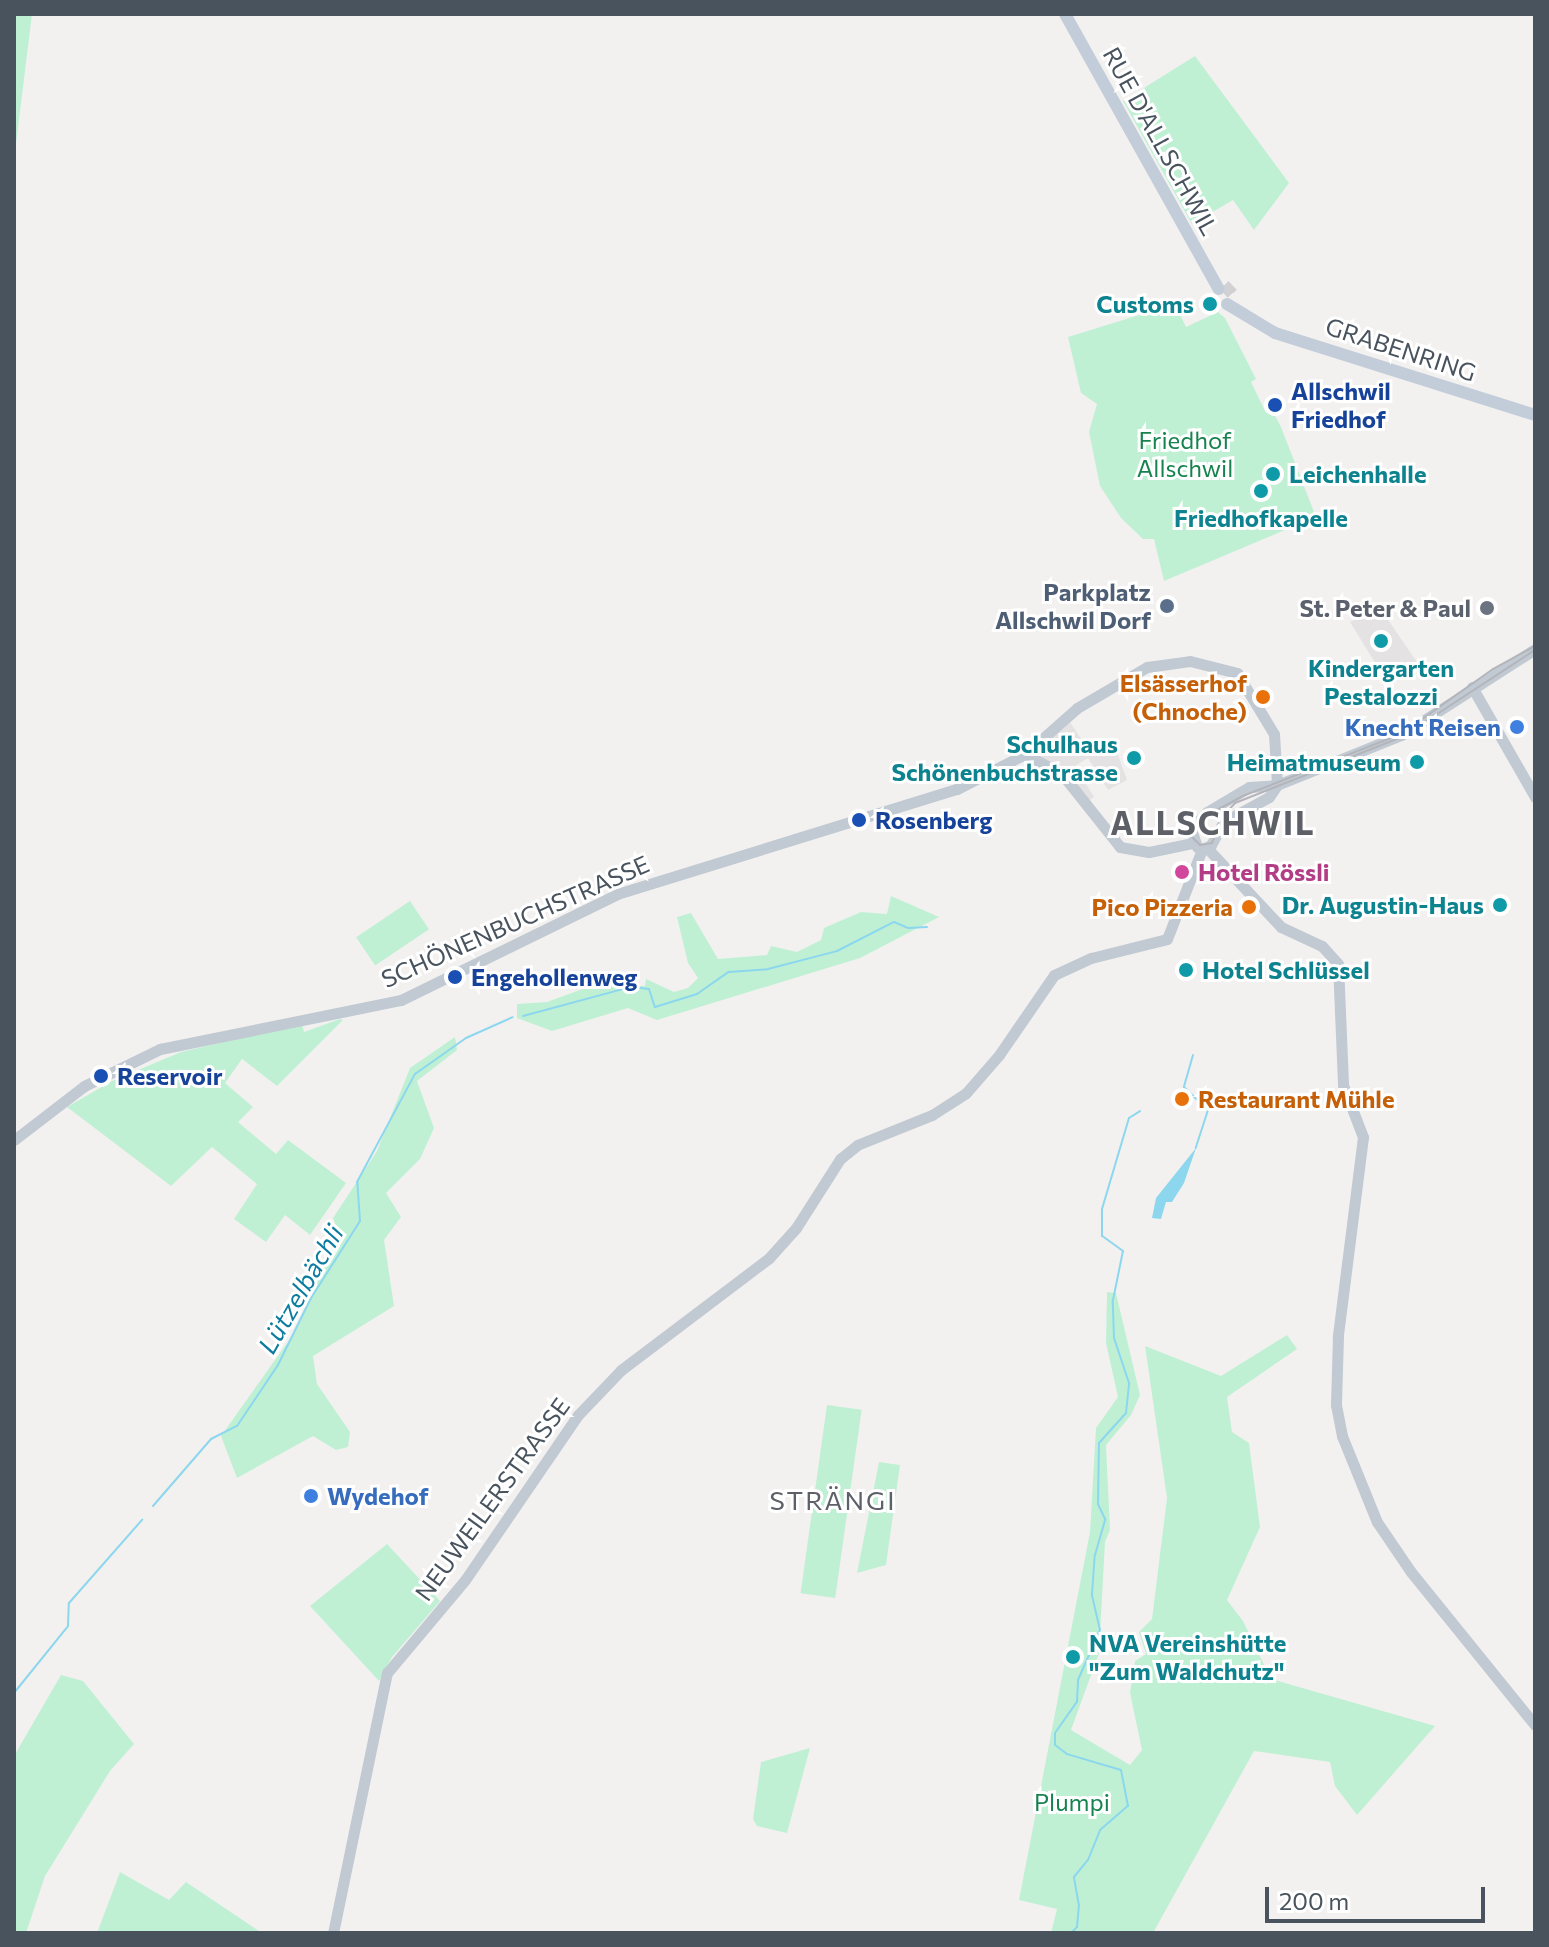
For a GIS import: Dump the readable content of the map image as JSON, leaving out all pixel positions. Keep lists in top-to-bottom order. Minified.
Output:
{"streets":{"main road":["RUE D'ALLSCHWIL","GRABENRING"],"street":["SCHÖNENBUCHSTRASSE","NEUWEILERSTRASSE"]},"districts":["ALLSCHWIL","STRÄNGI"],"water":["Lützelbächli"],"parks":["Friedhof Allschwil","Plumpi"],"places":["Customs","Allschwil Friedhof","Leichenhalle","Friedhofkapelle","Parkplatz Allschwil Dorf","St. Peter & Paul","Kindergarten Pestalozzi","Elsässerhof (Chnoche)","Knecht Reisen","Schulhaus Schönenbuchstrasse","Heimatmuseum","Rosenberg","Hotel Rössli","Dr. Augustin-Haus","Pico Pizzeria","Hotel Schlüssel","Engehollenweg","Reservoir","Restaurant Mühle","Wydehof","NVA Vereinshütte \"Zum Waldchutz\""],"scale_bar":"200 m"}
